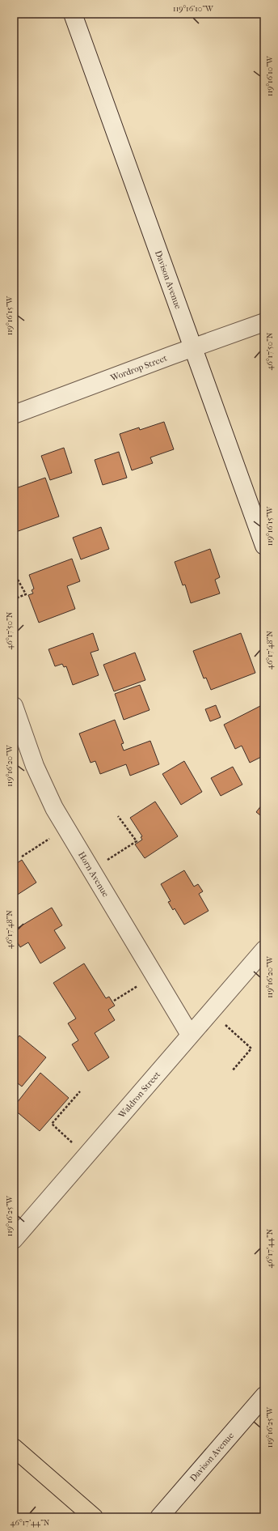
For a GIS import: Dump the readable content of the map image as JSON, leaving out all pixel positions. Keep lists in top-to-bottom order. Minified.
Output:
{"streets":{"street":["Davison Avenue","Wordrop Street","Horn Avenue","Waldron Street"]},"crossings":[["Davison Avenue","Wordrop Street"],["Horn Avenue","Waldron Street"]],"coordinates":["119°16'10\"W","119°16'15\"W","46°17'50\"N","46°17'48\"N","119°16'20\"W","119°16'25\"W","46°17'44\"N"]}
